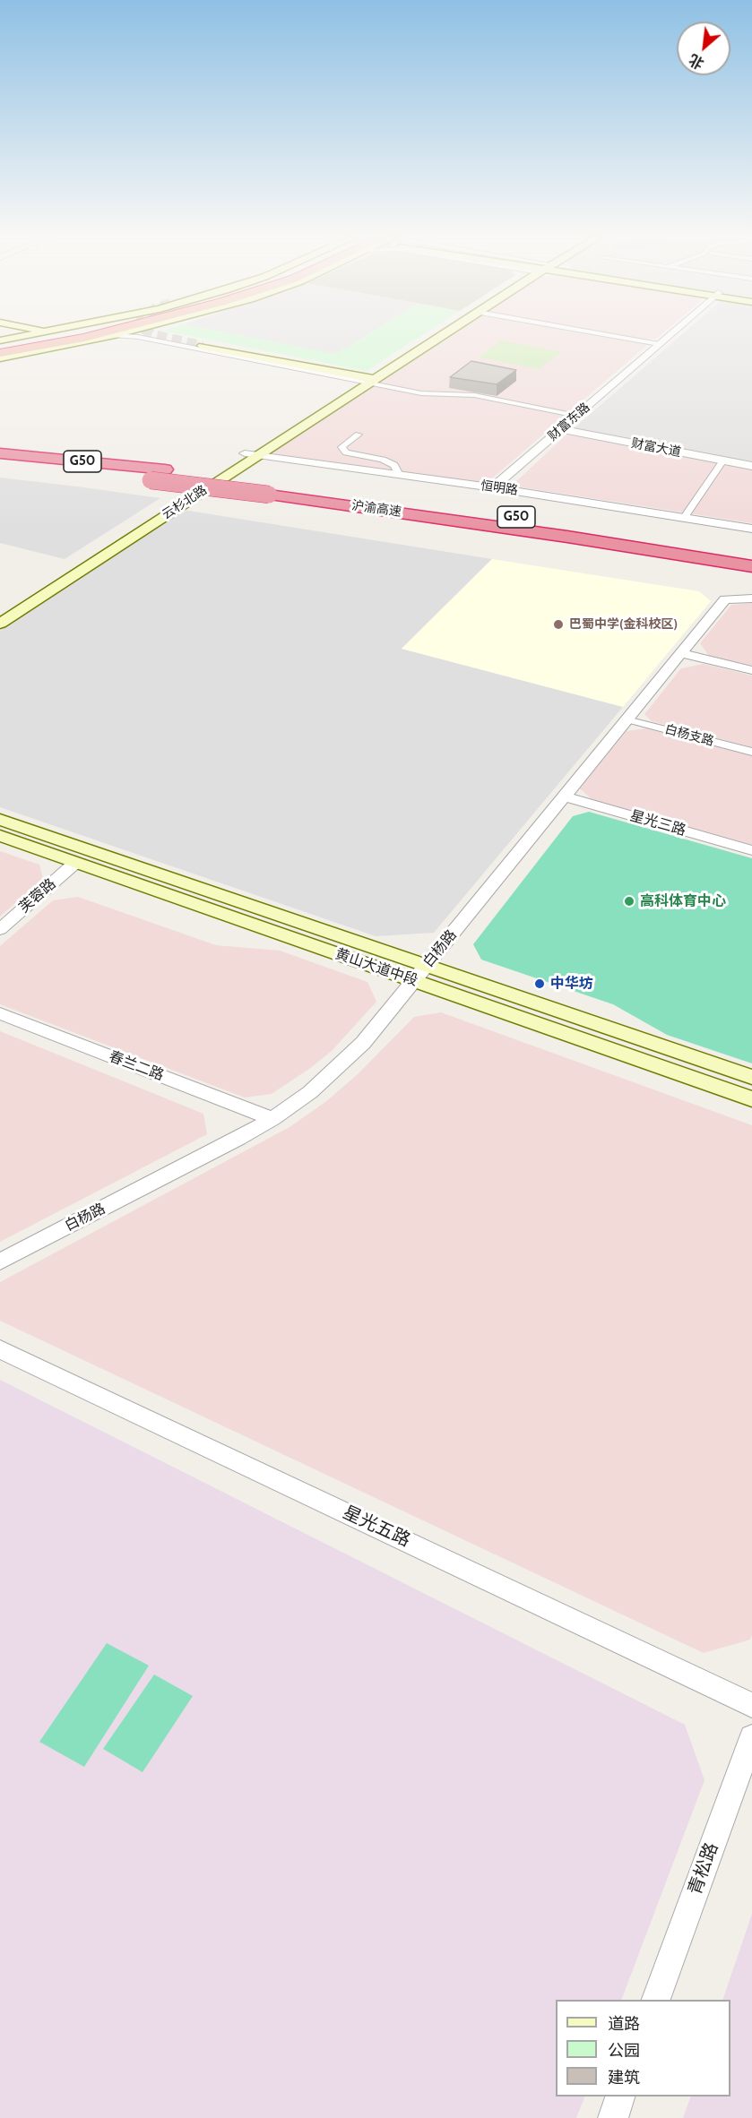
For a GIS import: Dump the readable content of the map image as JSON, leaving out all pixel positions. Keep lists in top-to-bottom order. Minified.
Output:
{"streets":{"highway":["G50","沪渝高速"],"main road":["云杉北路","黄山大道中段"],"street":["财富东路","财富大道","恒明路","白杨支路","星光三路","芙蓉路","白杨路","春兰二路","星光五路","青松路"]},"crossings":[["财富东路","财富大道"],["财富东路","恒明路"],["恒明路","云杉北路"],["白杨支路","白杨路"],["星光三路","白杨路"],["芙蓉路","黄山大道中段"],["白杨路","黄山大道中段"],["白杨路","春兰二路"]],"places":["巴蜀中学(金科校区)","高科体育中心","中华坊"],"legend":["道路","公园","建筑"],"north":"bottom left"}
